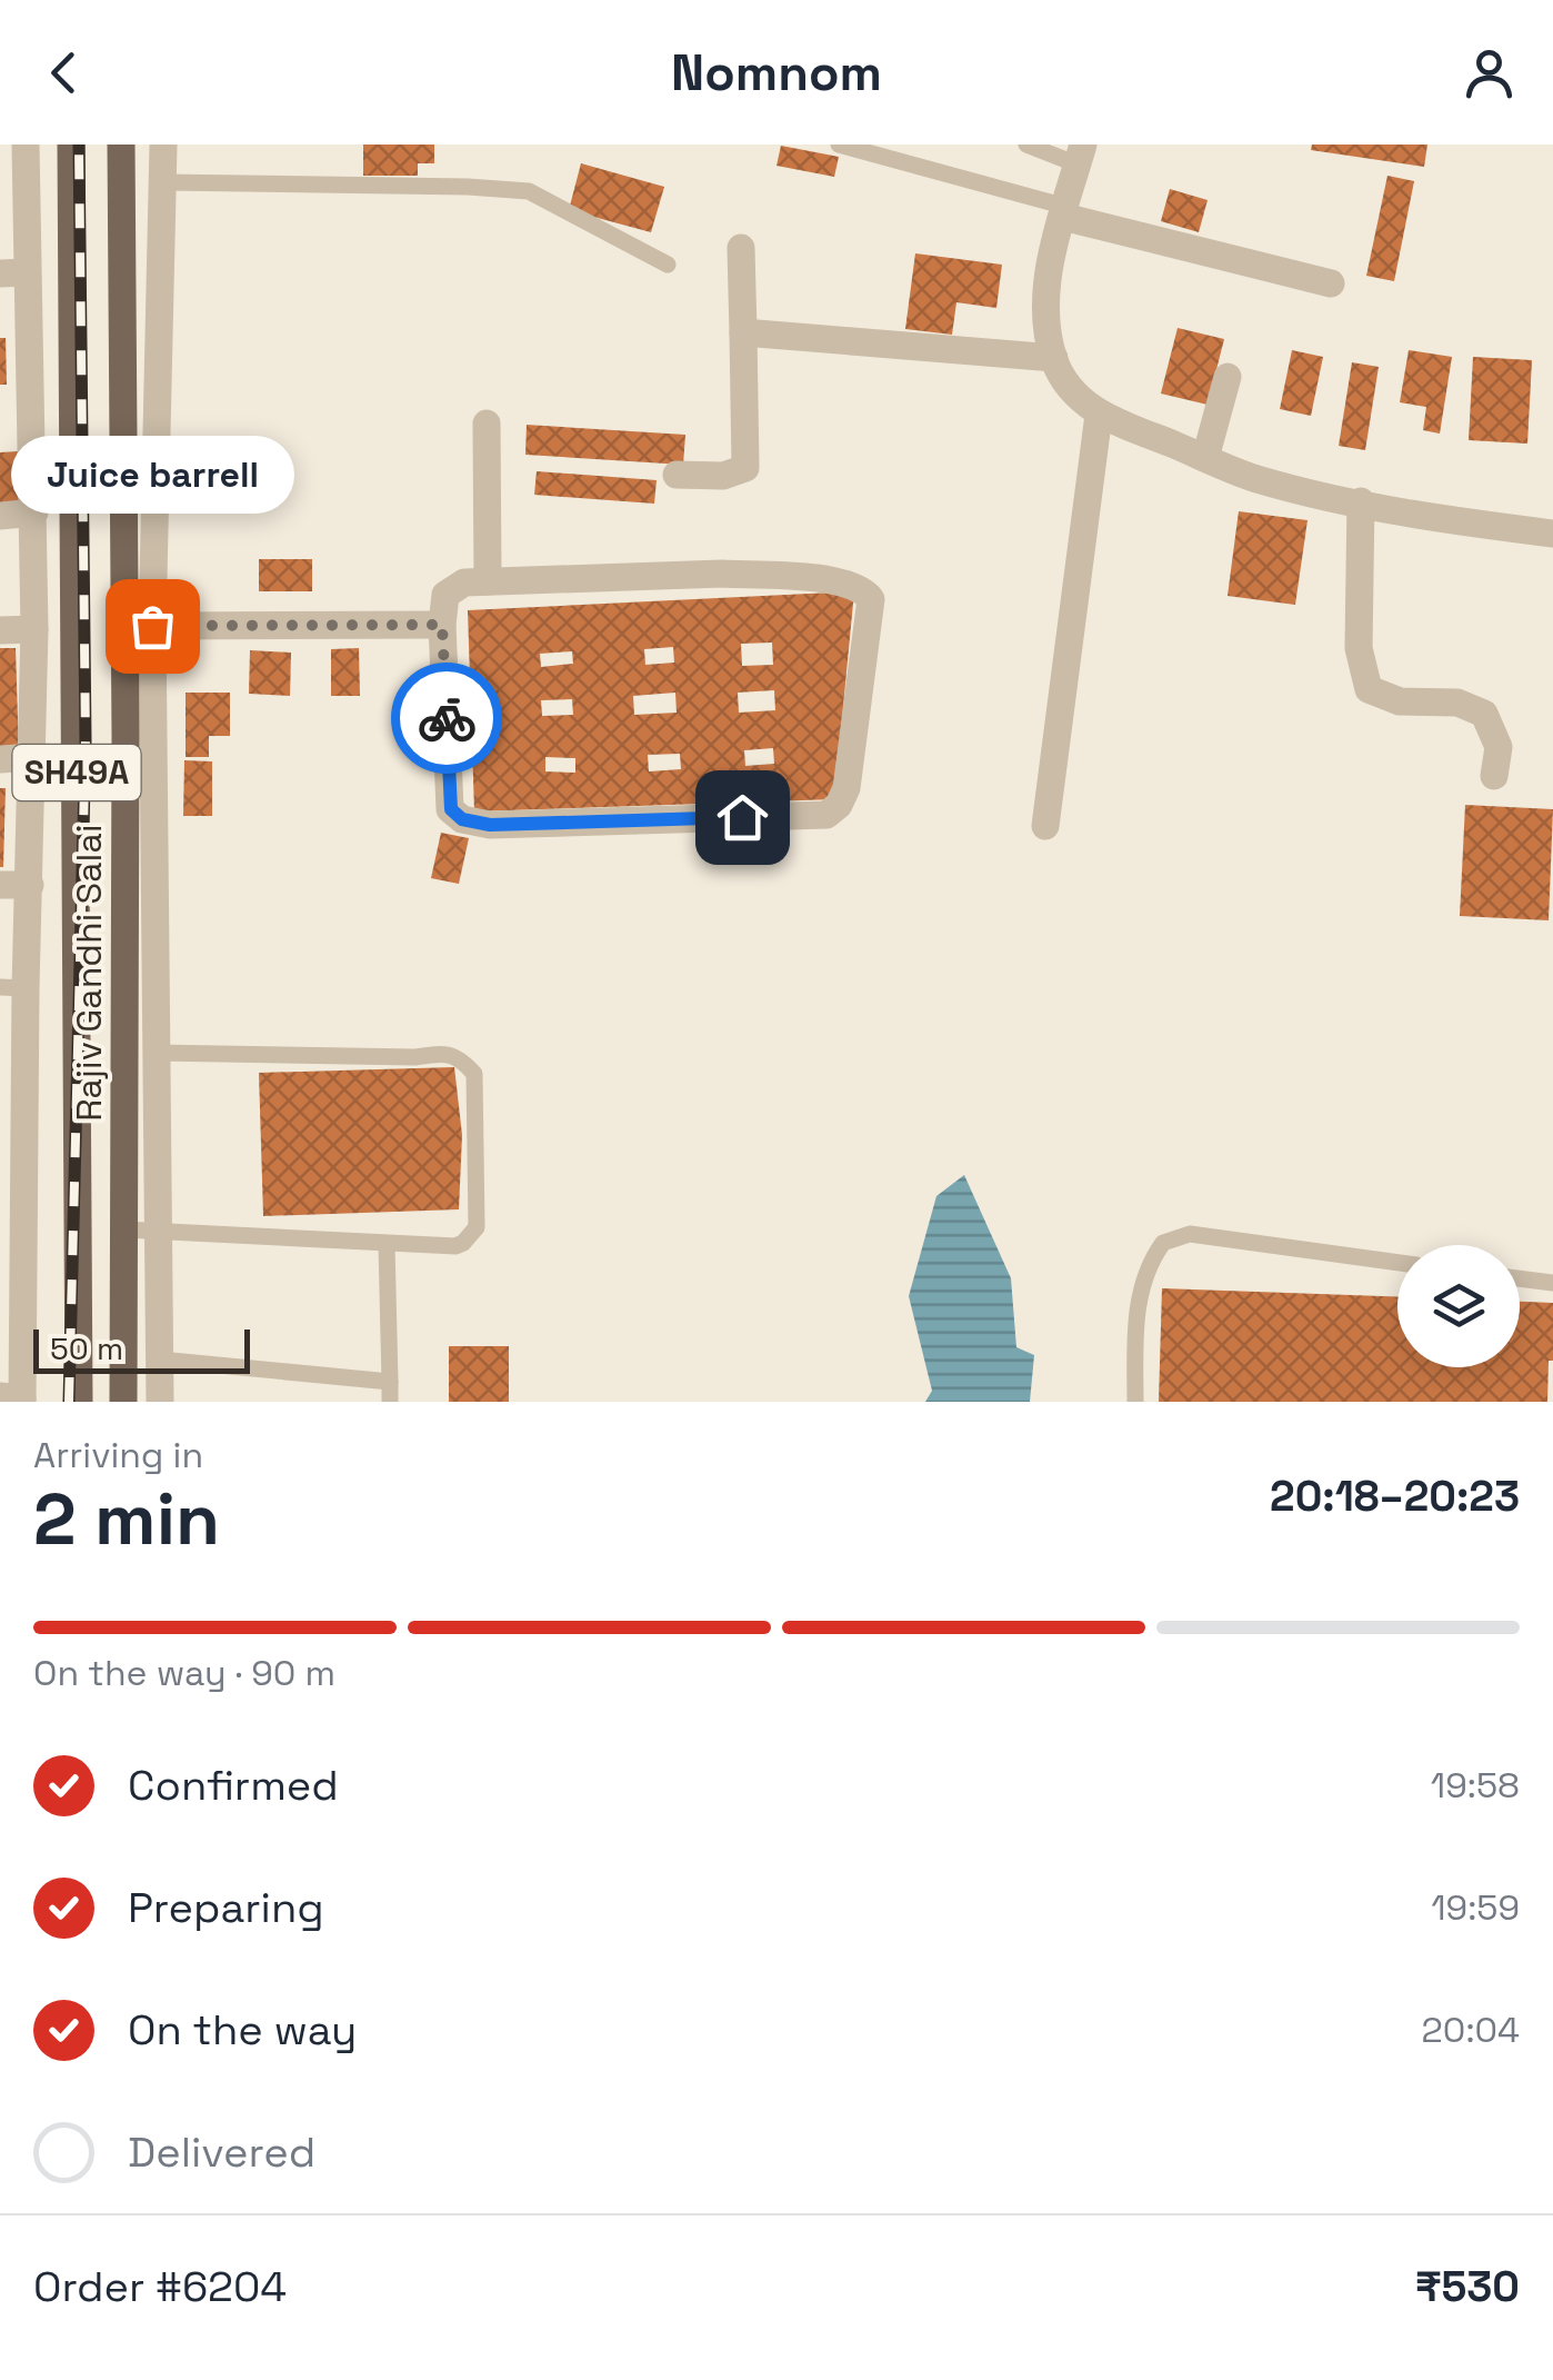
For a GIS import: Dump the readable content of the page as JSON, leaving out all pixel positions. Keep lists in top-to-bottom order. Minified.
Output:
{"streets":{"main road":["SH49A","Rajiv Gandhi Salai"]},"places":["Juice barrell"],"scale_bar":"50 m","page":{"header":"Nomnom","bubble":"Juice barrell","scale":"50 m","heading":["2 min","Arriving in","20:18–20:23"],"panel":["Order #6204","₹530"],"bar":"On the way · 90 m","list":[["Confirmed","19:58"],["Preparing","19:59"],["On the way","20:04"],"Delivered"]}}
